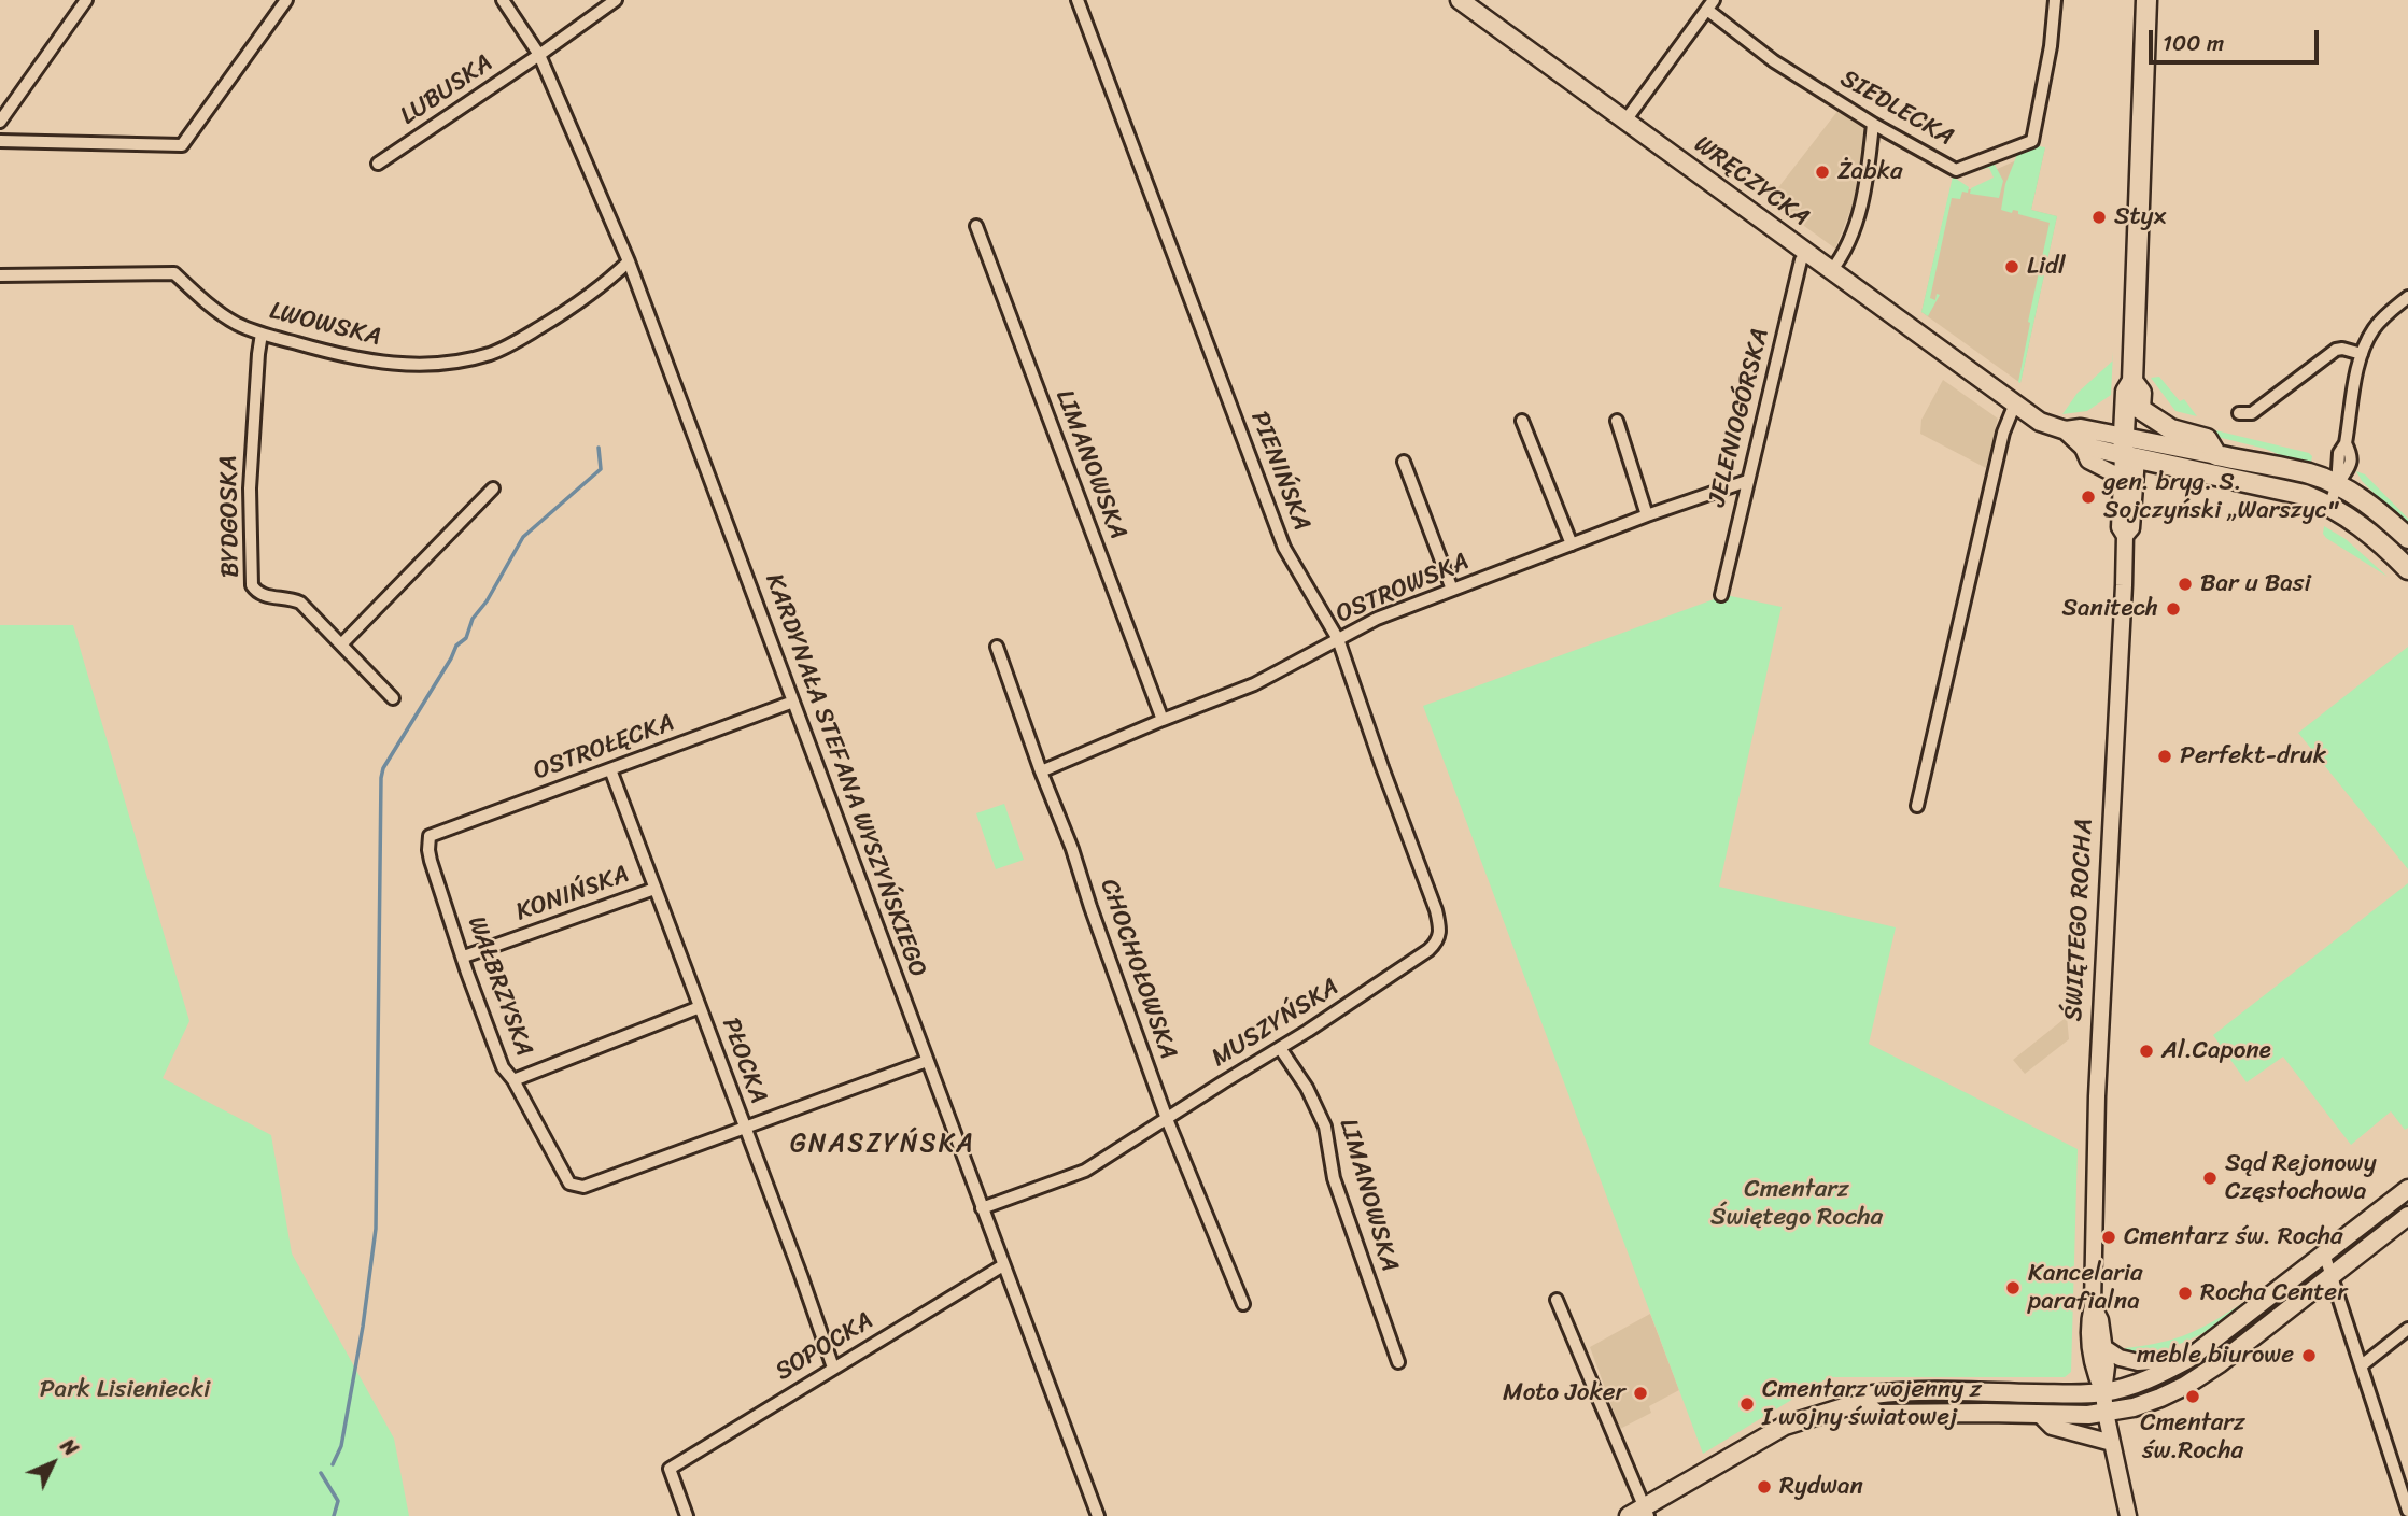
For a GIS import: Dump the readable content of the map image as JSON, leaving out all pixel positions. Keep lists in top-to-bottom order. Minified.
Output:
{"streets":{"main road":["WRĘCZYCKA","ŚWIĘTEGO ROCHA"],"street":["LUBUSKA","SIEDLECKA","LWOWSKA","JELENIOGÓRSKA","LIMANOWSKA","PIENIŃSKA","BYDGOSKA","OSTROWSKA","OSTROŁĘCKA","KARDYNAŁA STEFANA WYSZYŃSKIEGO","KONIŃSKA","CHOCHOŁOWSKA","WAŁBRZYSKA","MUSZYŃSKA","PŁOCKA","SOPOCKA"]},"crossings":[["LUBUSKA","KARDYNAŁA STEFANA WYSZYŃSKIEGO"],["WRĘCZYCKA","JELENIOGÓRSKA"],["WRĘCZYCKA","ŚWIĘTEGO ROCHA"],["LWOWSKA","BYDGOSKA"],["LWOWSKA","KARDYNAŁA STEFANA WYSZYŃSKIEGO"],["JELENIOGÓRSKA","OSTROWSKA"],["LIMANOWSKA","OSTROWSKA"],["LIMANOWSKA","MUSZYŃSKA"],["PIENIŃSKA","OSTROWSKA"],["PIENIŃSKA","MUSZYŃSKA"],["OSTROWSKA","CHOCHOŁOWSKA"],["OSTROŁĘCKA","KARDYNAŁA STEFANA WYSZYŃSKIEGO"],["OSTROŁĘCKA","WAŁBRZYSKA"],["OSTROŁĘCKA","PŁOCKA"],["KARDYNAŁA STEFANA WYSZYŃSKIEGO","MUSZYŃSKA"],["KARDYNAŁA STEFANA WYSZYŃSKIEGO","SOPOCKA"],["KONIŃSKA","WAŁBRZYSKA"],["KONIŃSKA","PŁOCKA"],["CHOCHOŁOWSKA","MUSZYŃSKA"],["WAŁBRZYSKA","PŁOCKA"],["PŁOCKA","SOPOCKA"]],"districts":["GNASZYŃSKA"],"parks":["Cmentarz Świętego Rocha","Park Lisieniecki"],"places":["Żabka","Styx","Lidl","gen. bryg. S. Sojczyński „Warszyc\"","Bar u Basi","Sanitech","Perfekt-druk","Al.Capone","Sąd Rejonowy Częstochowa","Cmentarz św. Rocha","Kancelaria parafialna","Rocha Center","meble biurowe","Moto Joker","Cmentarz św.Rocha","Cmentarz wojenny z I wojny światowej","Rydwan"],"scale_bar":"100 m","north":"top right"}
